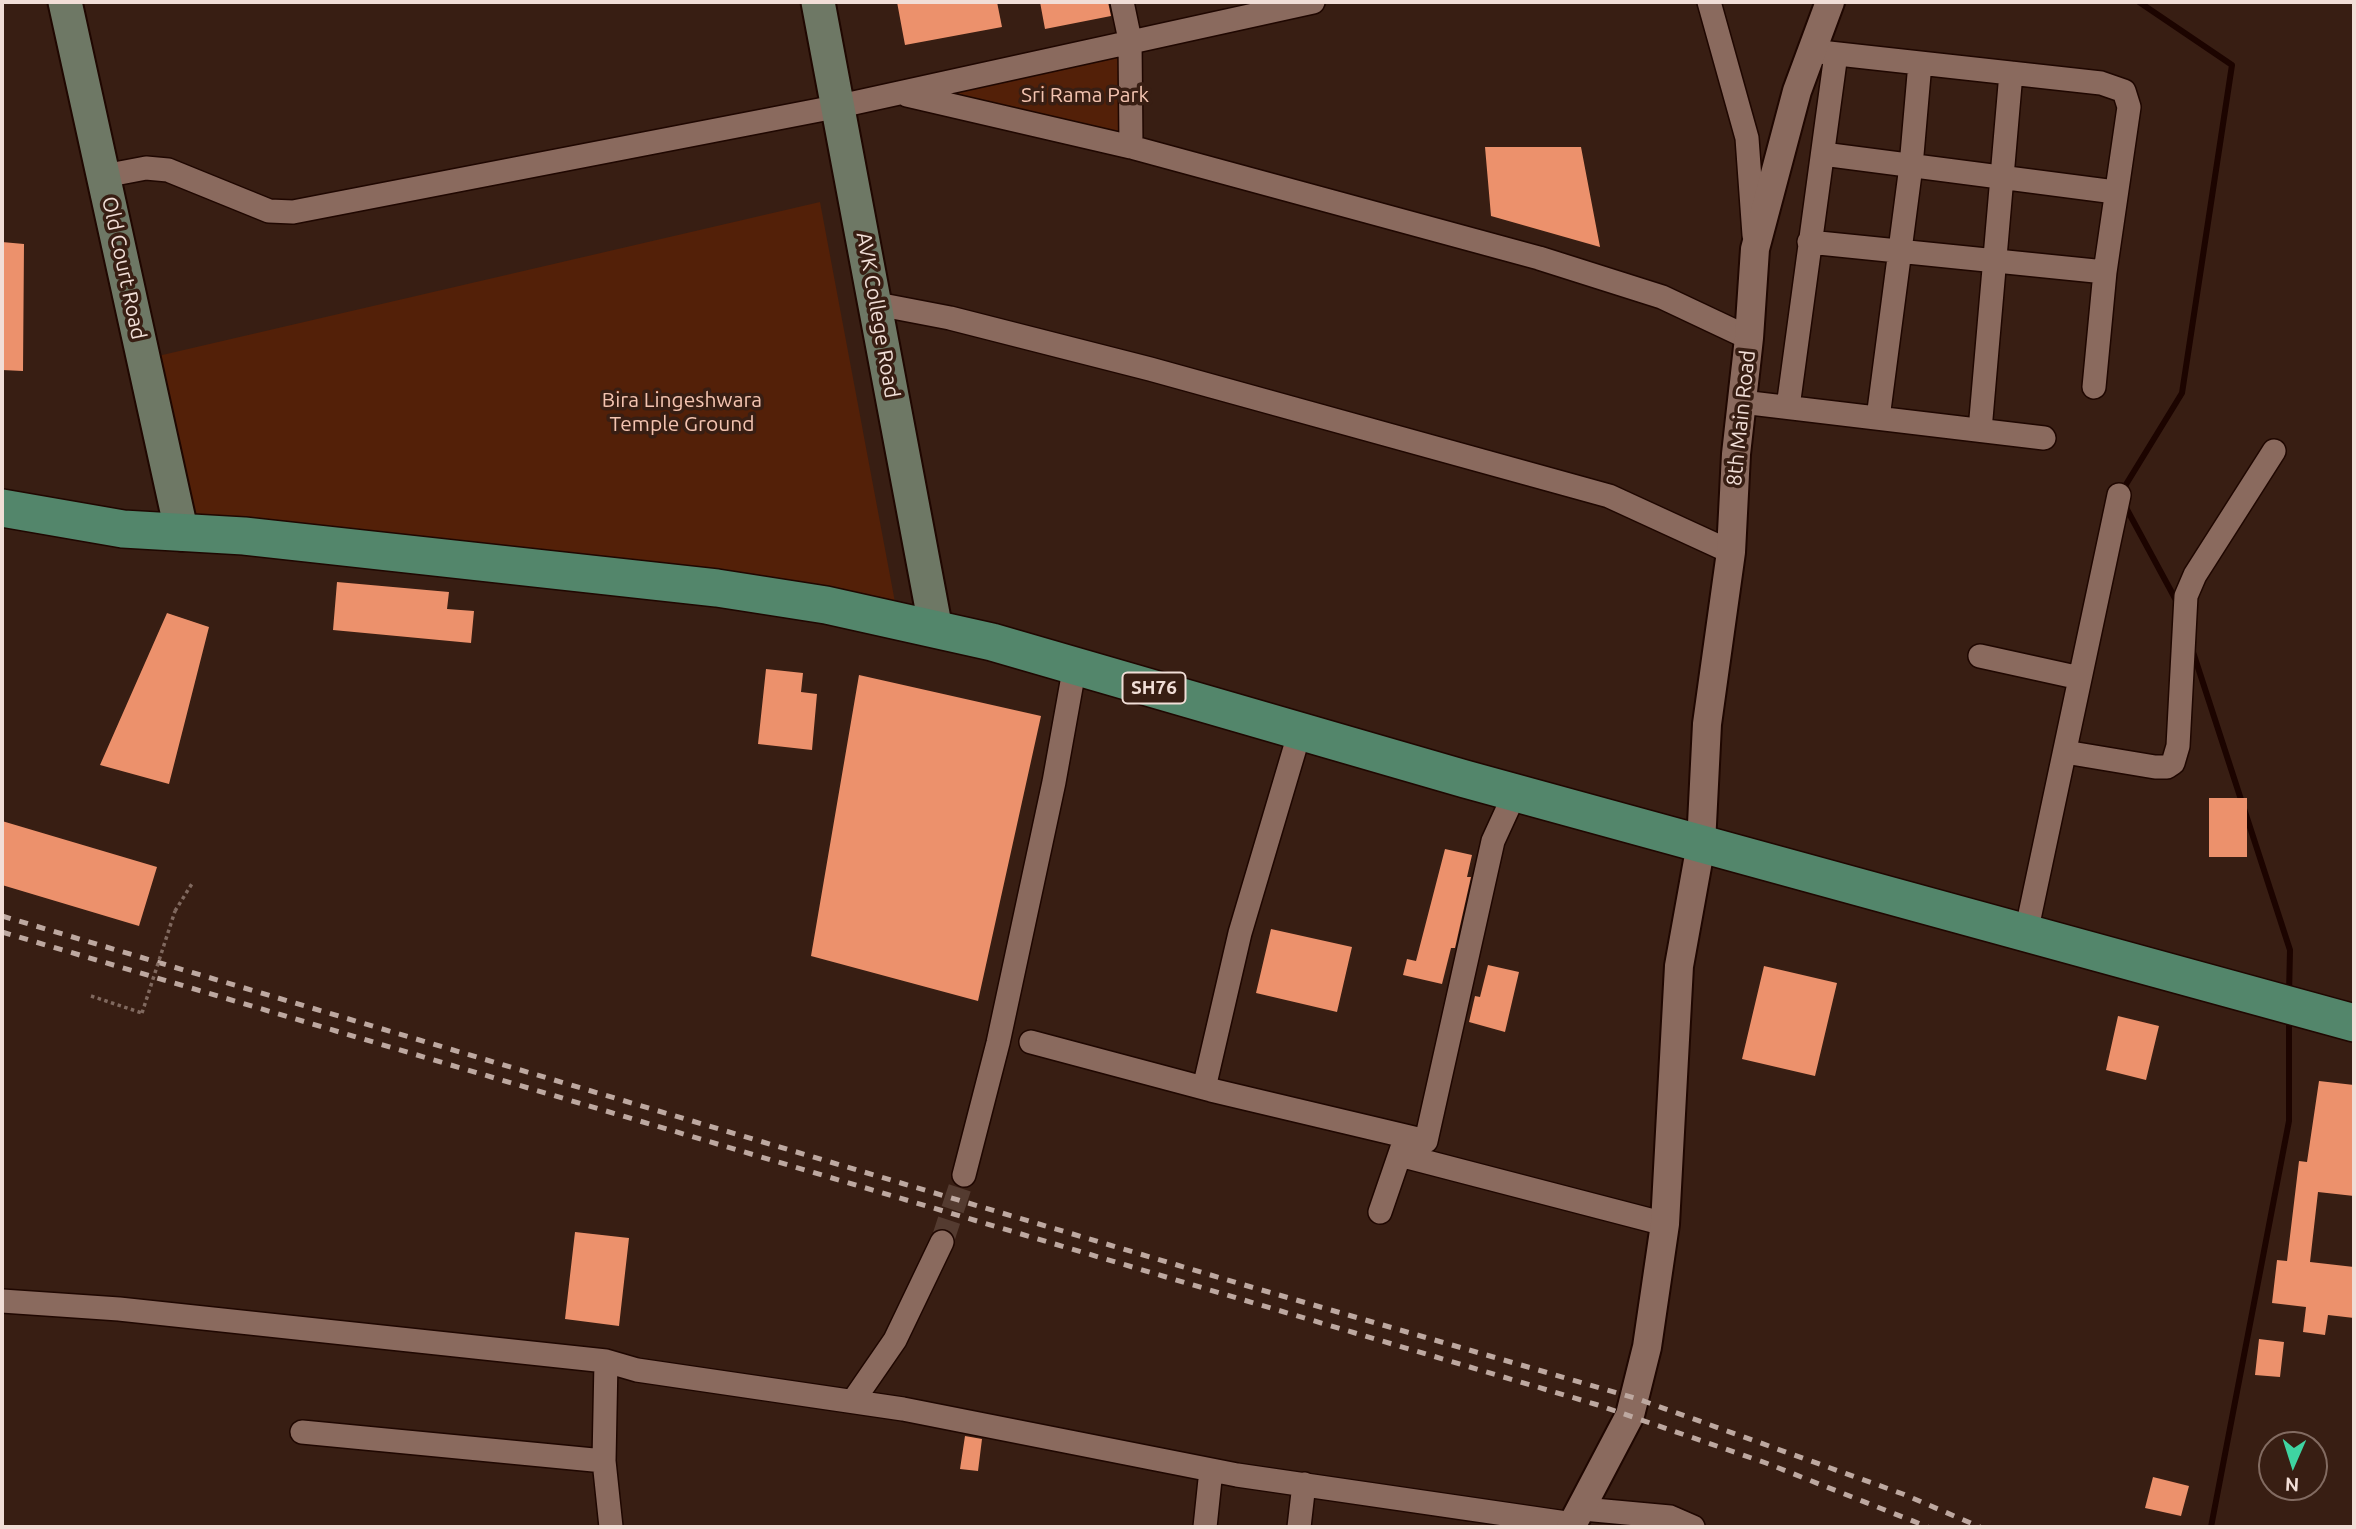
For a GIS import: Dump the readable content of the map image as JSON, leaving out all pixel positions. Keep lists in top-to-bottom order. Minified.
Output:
{"streets":{"main road":["Old Court Road","AVK College Road","SH76"],"street":["8th Main Road"]},"crossings":[["Old Court Road","SH76"],["AVK College Road","SH76"],["8th Main Road","SH76"]],"parks":["Sri Rama Park","Bira Lingeshwara Temple Ground"],"north":"bottom"}
